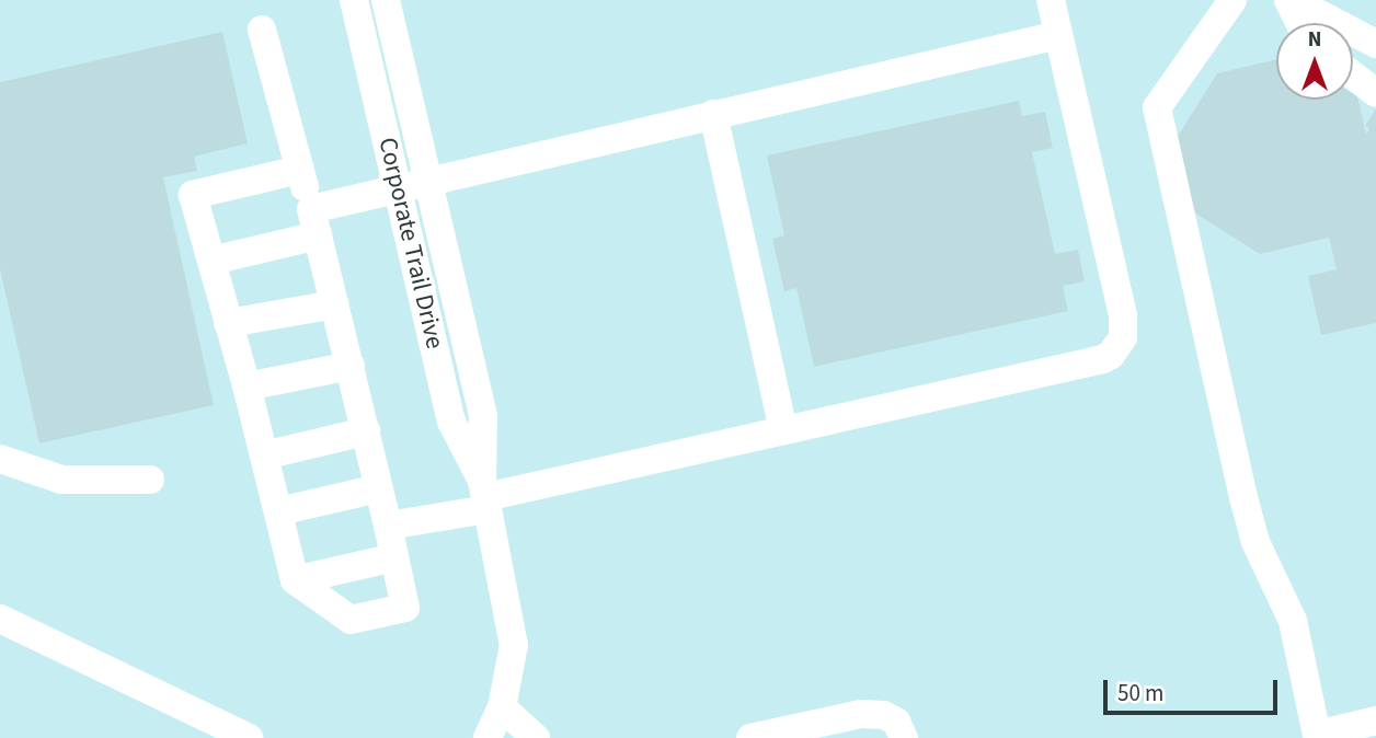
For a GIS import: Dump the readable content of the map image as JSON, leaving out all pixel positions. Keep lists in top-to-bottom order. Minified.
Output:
{"streets":{"street":["Corporate Trail Drive"]},"scale_bar":"50 m","north":"top"}
